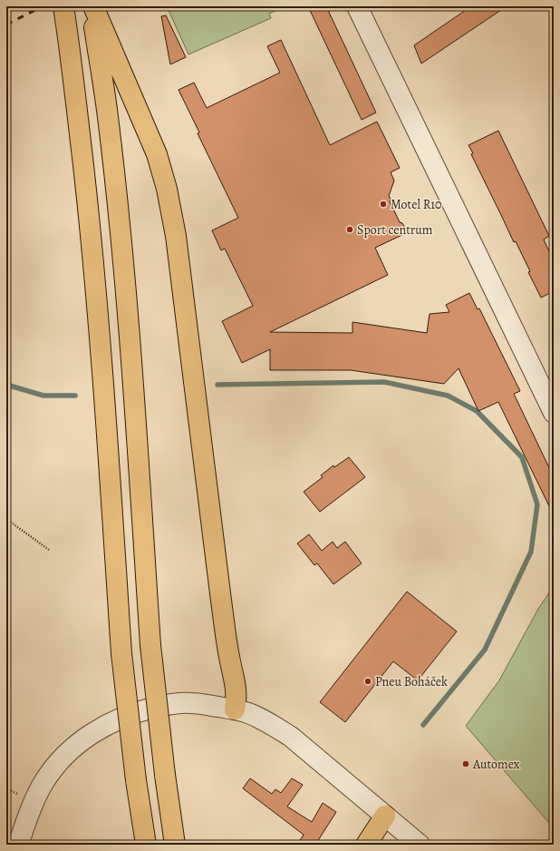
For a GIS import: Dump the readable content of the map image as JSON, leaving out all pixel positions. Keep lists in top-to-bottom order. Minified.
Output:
{"places":["Motel R10","Sport centrum","Pneu Boháček","Automex"]}
